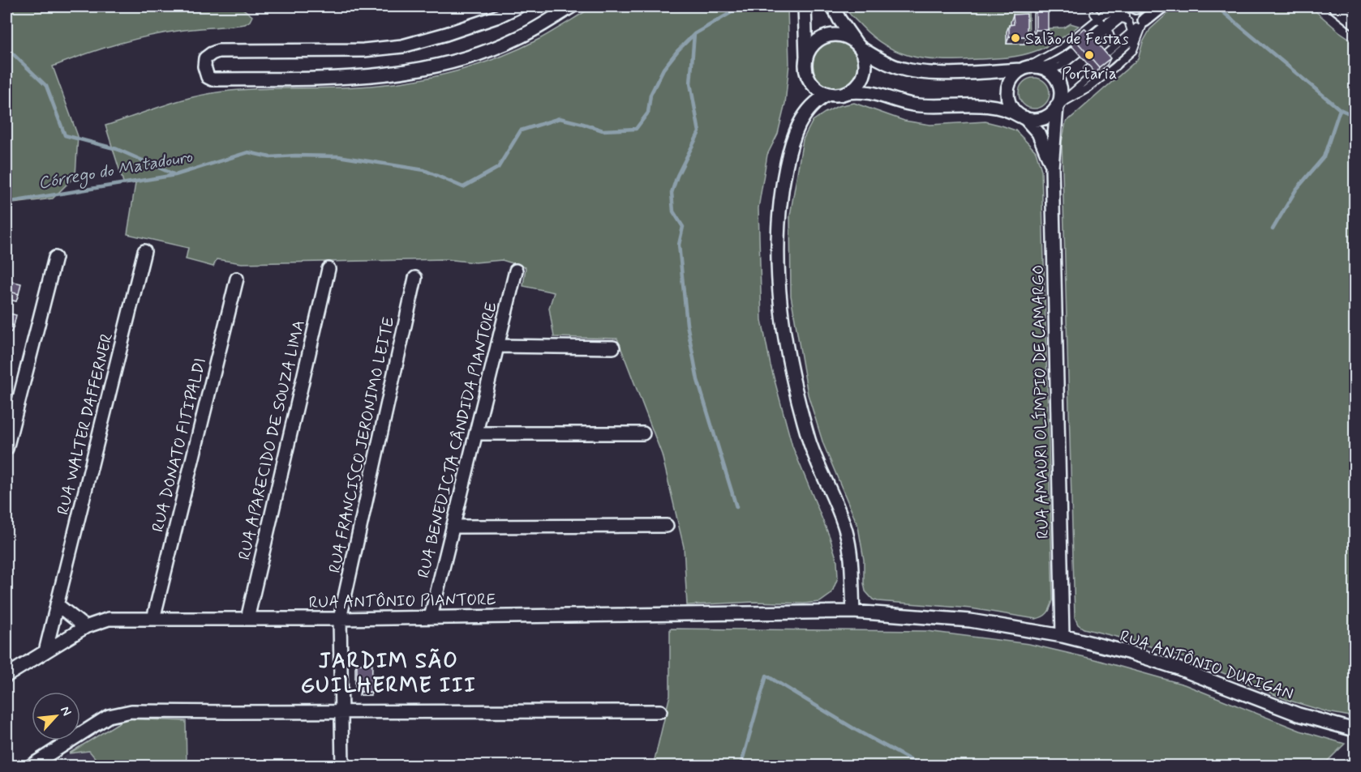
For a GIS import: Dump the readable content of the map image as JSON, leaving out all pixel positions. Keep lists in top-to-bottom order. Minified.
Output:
{"streets":{"street":["RUA AMAURI OLÍMPIO DE CAMARGO","RUA WALTER DAFFERNER","RUA APARECIDO DE SOUZA LIMA","RUA BENEDICTA CÂNDIDA PIANTORE","RUA DONATO FITIPALDI","RUA FRANCISCO JERONIMO LEITE","RUA ANTÔNIO PIANTORE","RUA ANTÔNIO DURIGAN"]},"crossings":[["RUA AMAURI OLÍMPIO DE CAMARGO","RUA ANTÔNIO DURIGAN"],["RUA WALTER DAFFERNER","RUA ANTÔNIO PIANTORE"],["RUA APARECIDO DE SOUZA LIMA","RUA ANTÔNIO PIANTORE"],["RUA BENEDICTA CÂNDIDA PIANTORE","RUA ANTÔNIO PIANTORE"],["RUA DONATO FITIPALDI","RUA ANTÔNIO PIANTORE"],["RUA FRANCISCO JERONIMO LEITE","RUA ANTÔNIO PIANTORE"],["RUA ANTÔNIO PIANTORE","RUA ANTÔNIO DURIGAN"]],"districts":["JARDIM SÃO GUILHERME III"],"water":["Córrego do Matadouro"],"places":["Salão de Festas","Portaria"],"north":"top right"}
